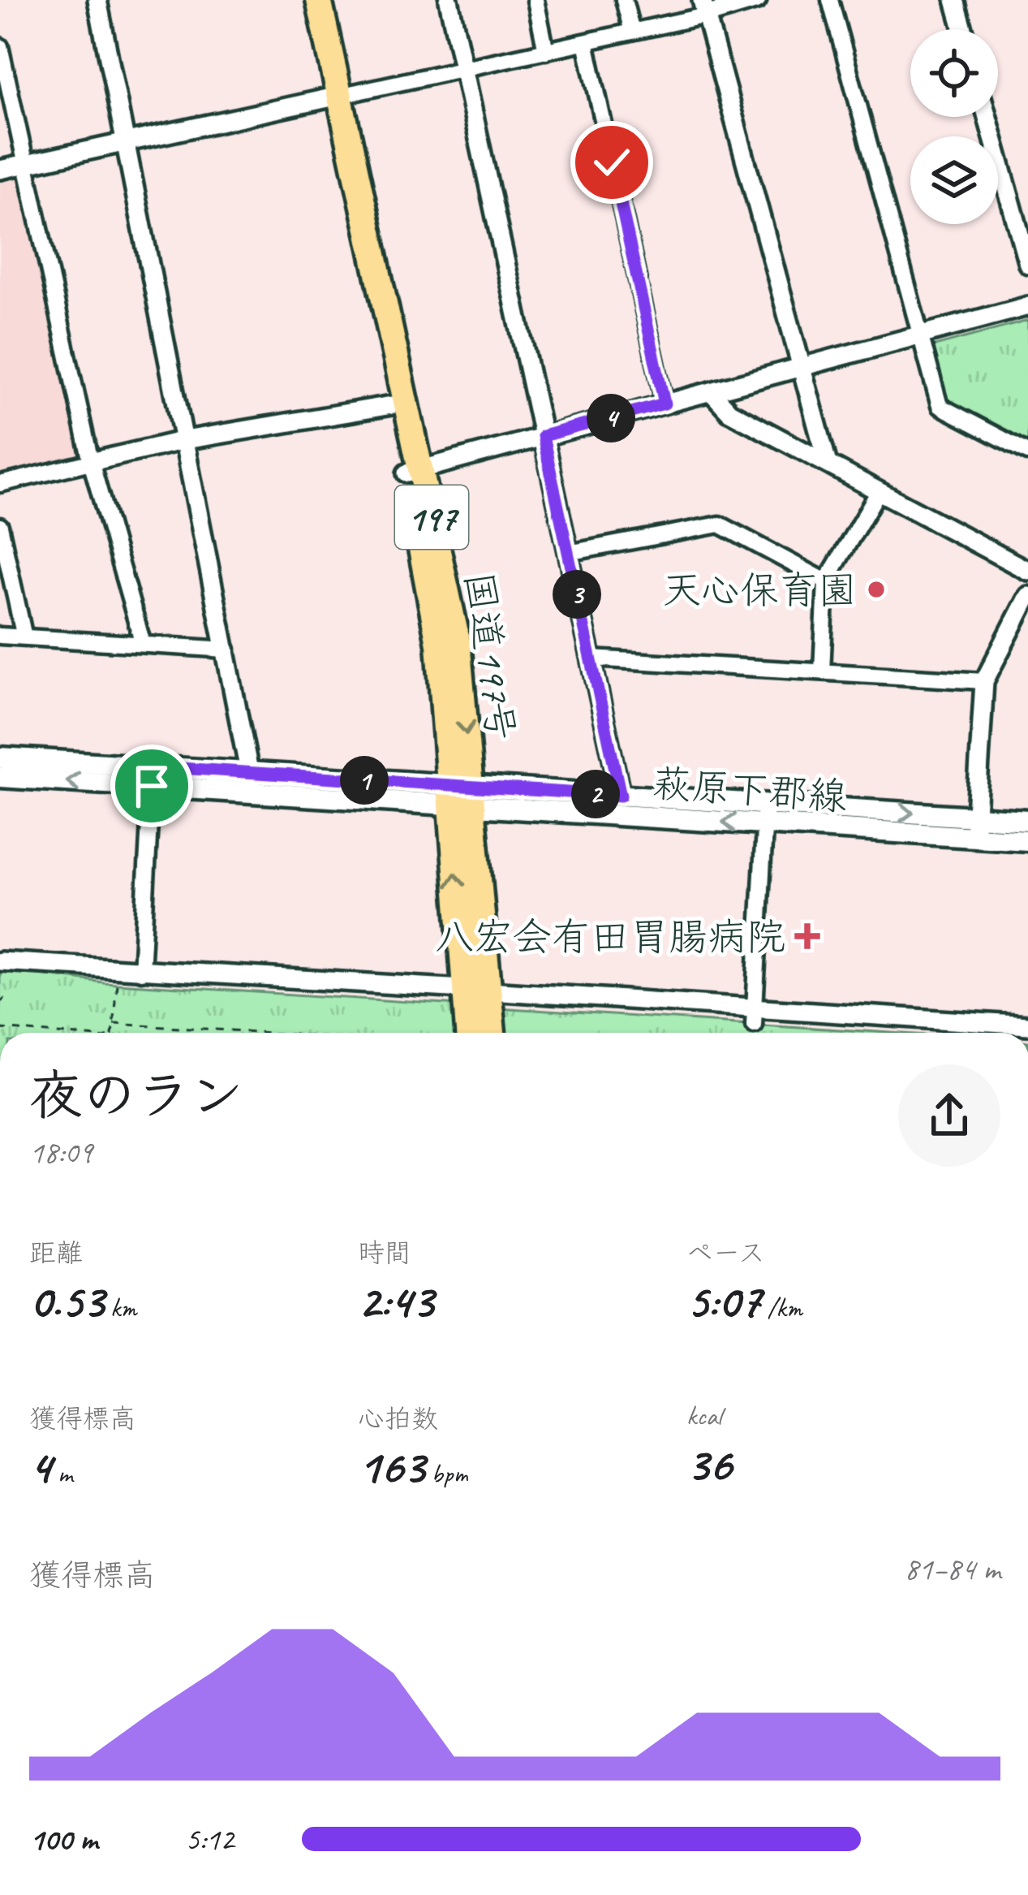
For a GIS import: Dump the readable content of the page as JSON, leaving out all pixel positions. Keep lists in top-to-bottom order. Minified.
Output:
{"streets":{"highway":["197","国道197号"],"main road":["萩原下郡線"]},"crossings":[["国道197号","萩原下郡線"]],"places":{"other":["天心保育園"],"health":["八宏会有田胃腸病院"]},"page":{"pins":["4","3","1","2"],"heading":["夜のラン","18:09"],"stats":[["距離","0.53 km"],["時間","2:43"],["ペース","5:07 /km"],["獲得標高","4 m"],["心拍数","163 bpm"],["kcal","36"]],"chart":["獲得標高","81–84 m"],"list":[{"name":"100 m","note":"5:12"}]}}
